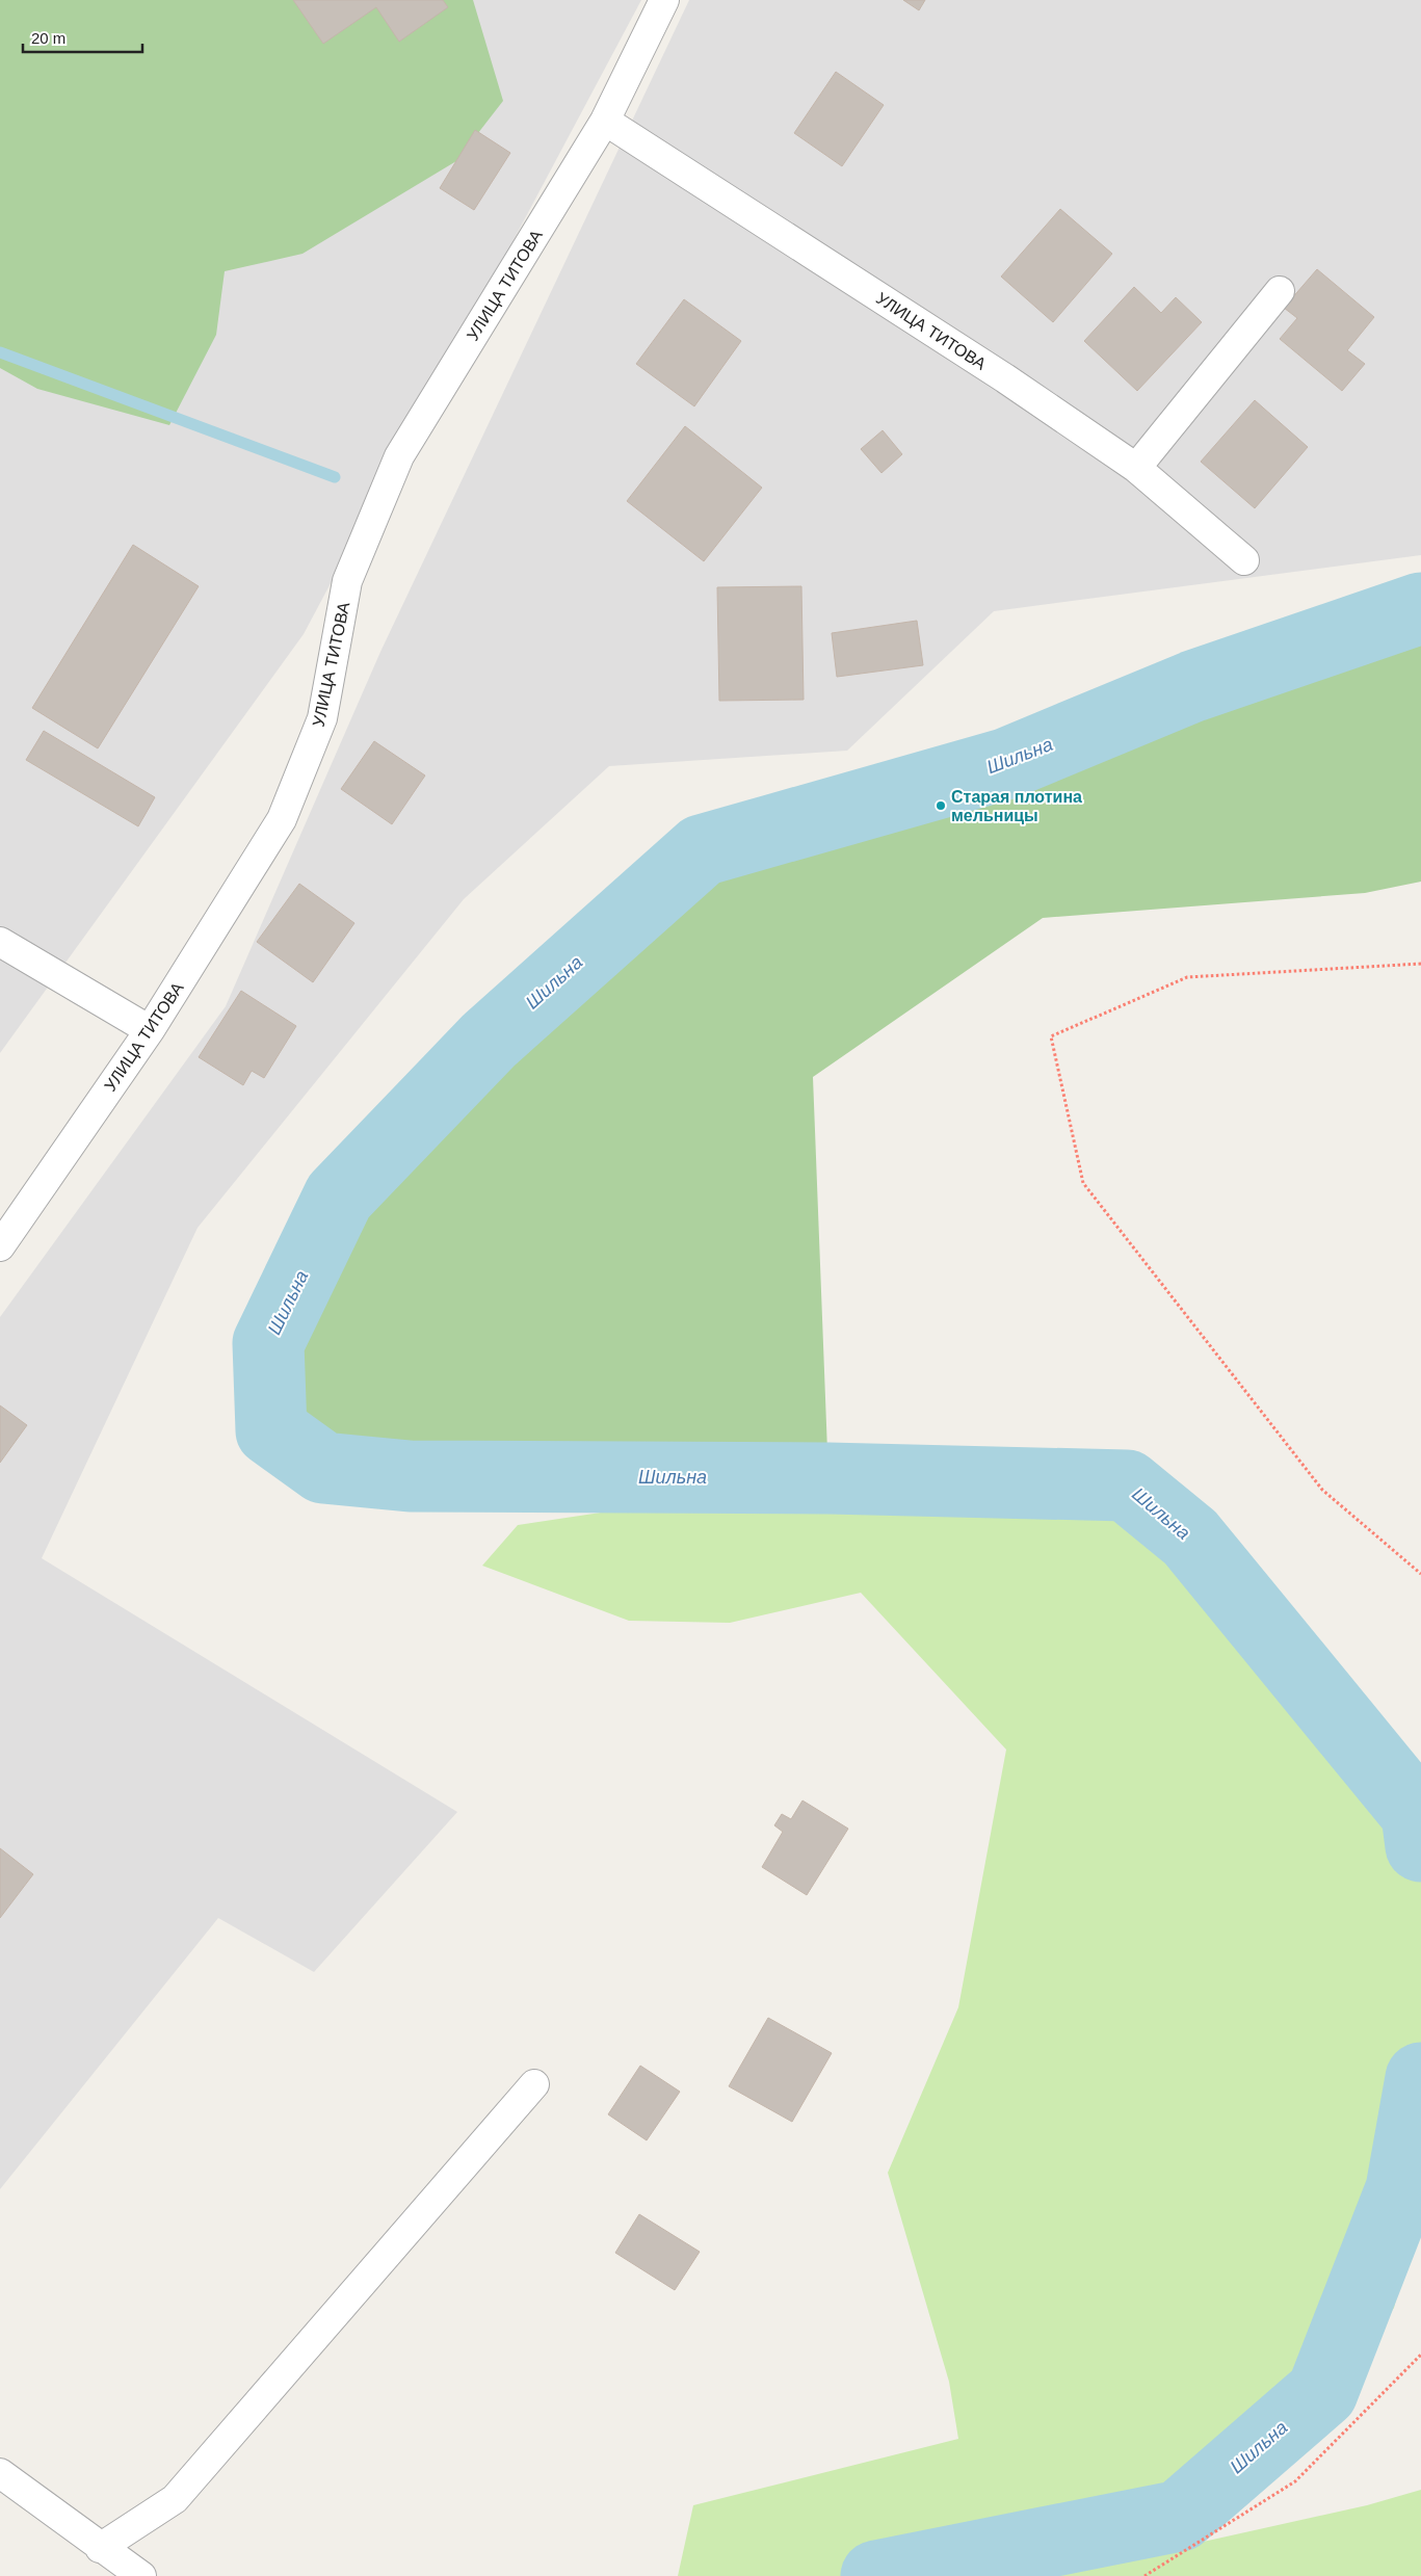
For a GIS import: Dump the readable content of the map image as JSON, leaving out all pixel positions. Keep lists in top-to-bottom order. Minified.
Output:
{"streets":{"street":["УЛИЦА ТИТОВА"]},"water":["Шильна"],"places":["Старая плотина мельницы"],"scale_bar":"20 m"}
